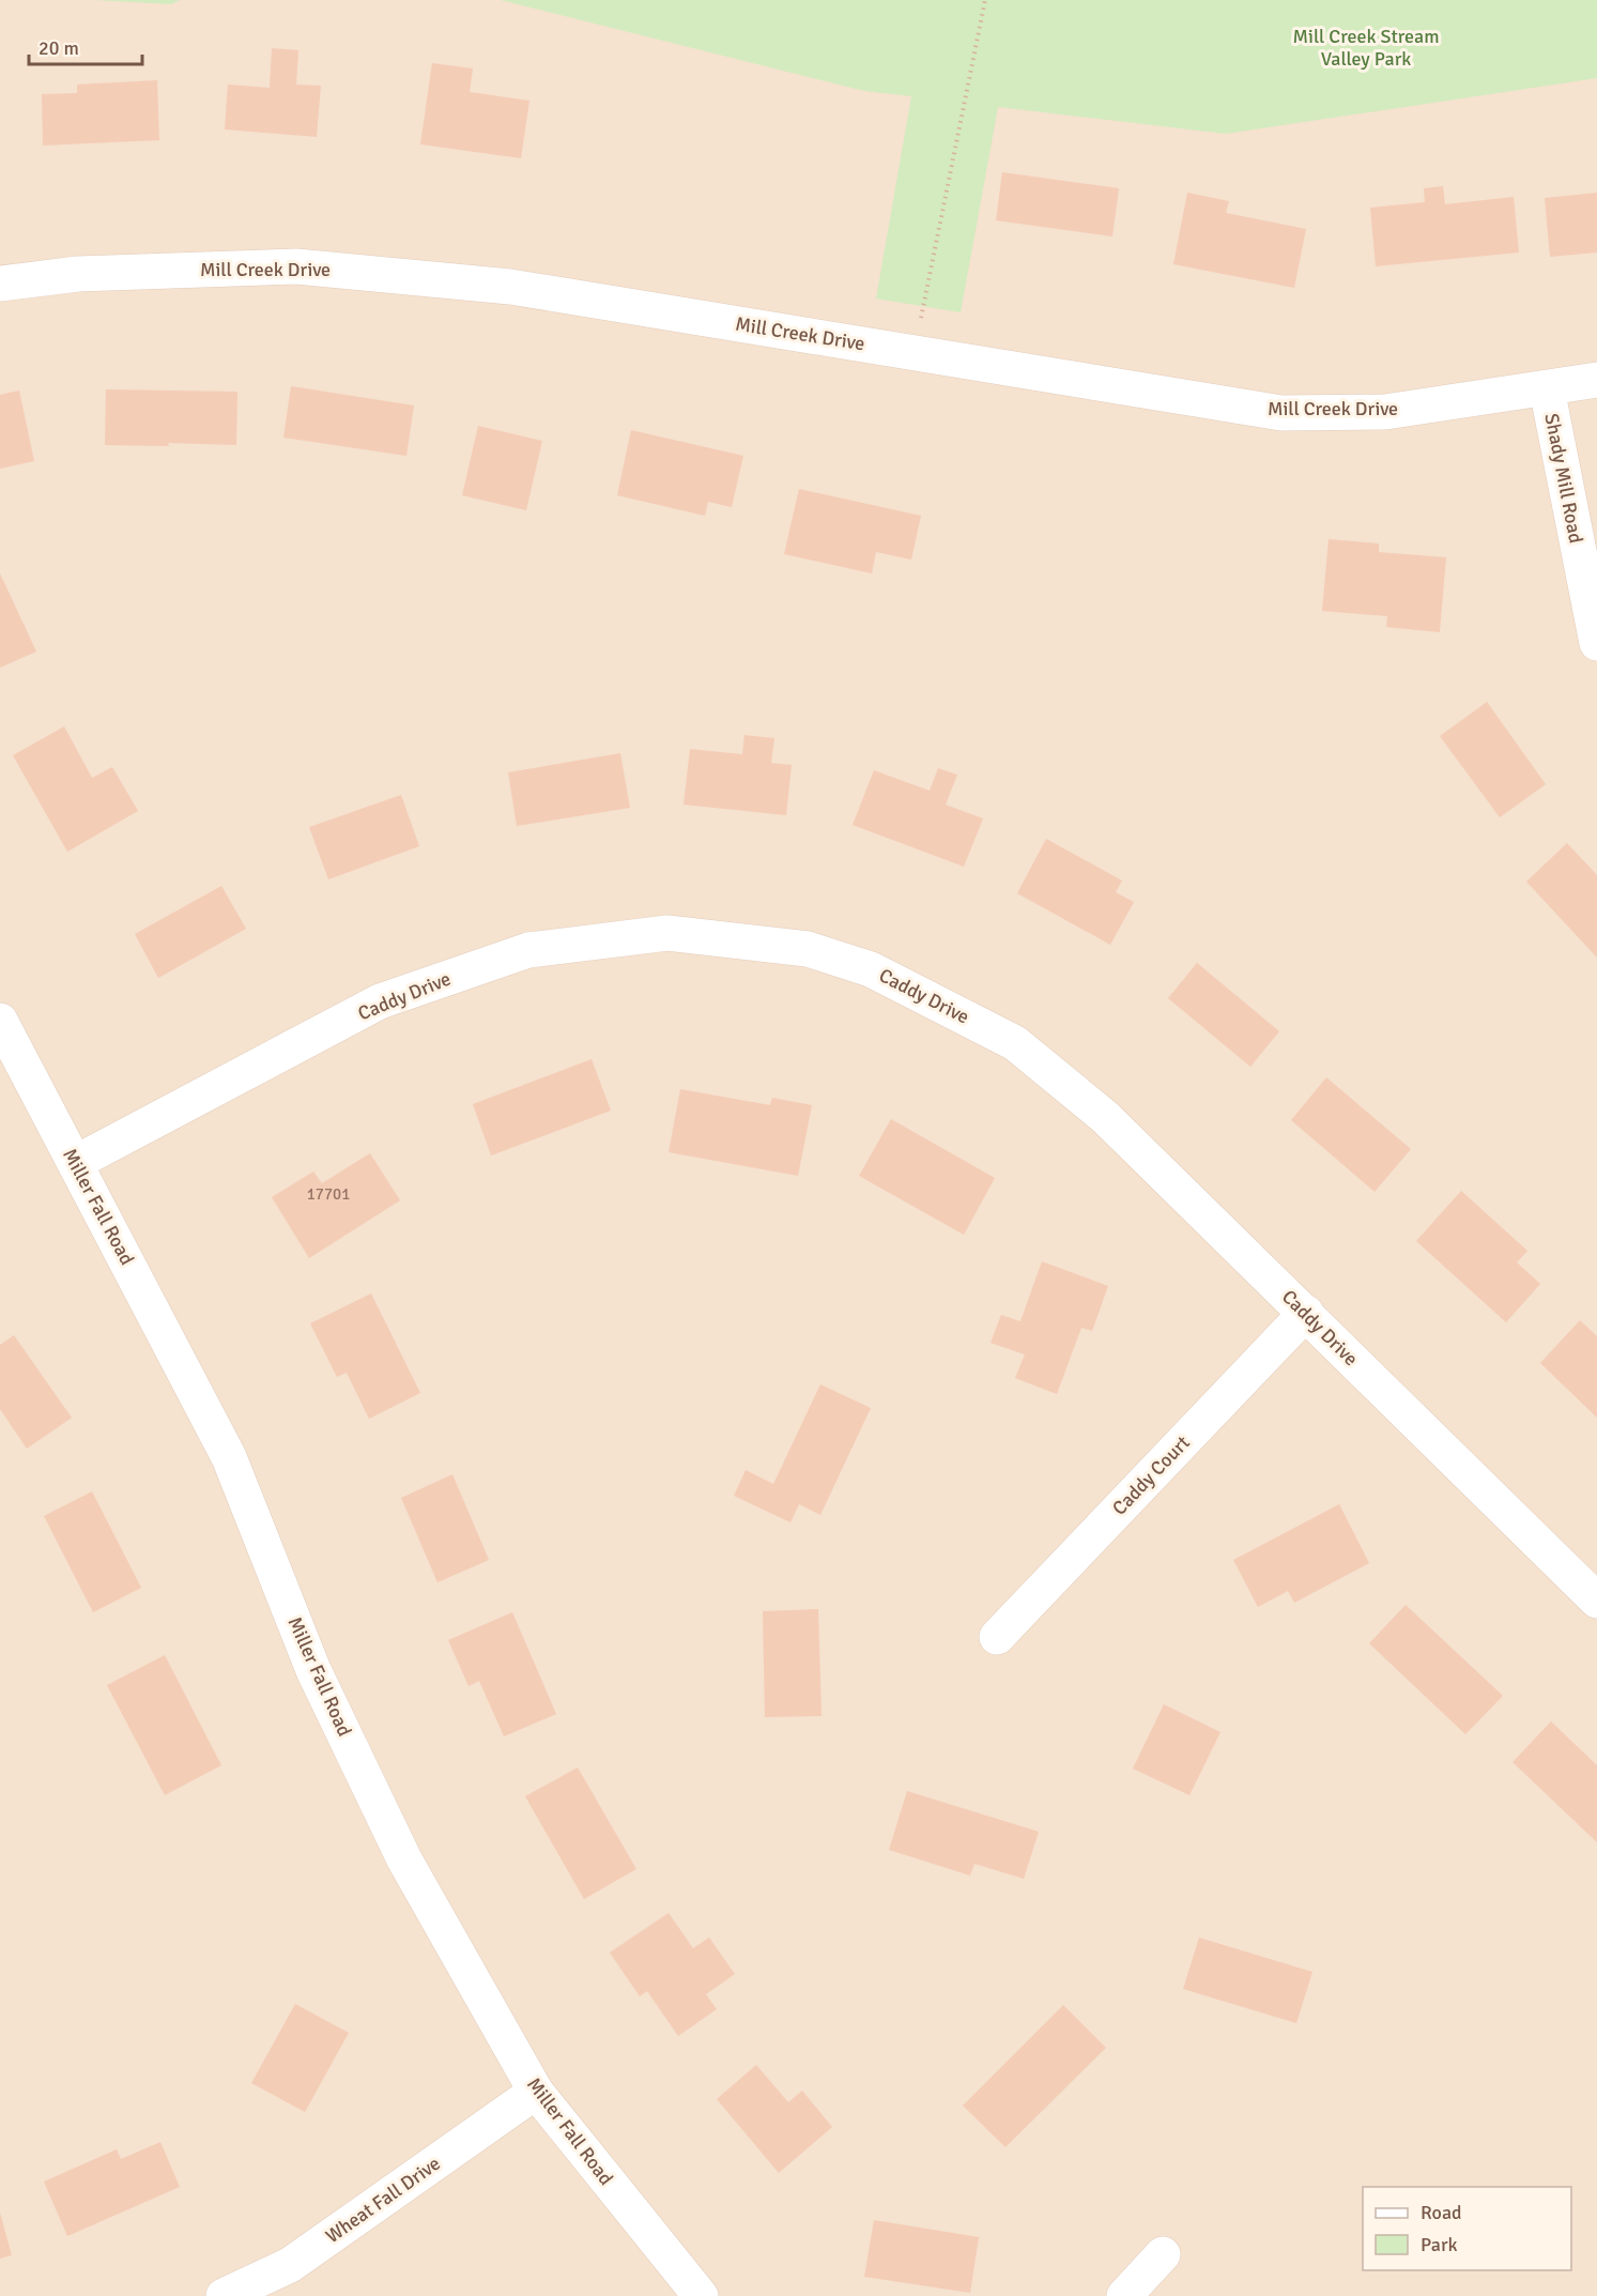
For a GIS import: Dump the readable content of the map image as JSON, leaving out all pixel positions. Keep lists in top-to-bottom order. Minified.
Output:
{"streets":{"street":["Mill Creek Drive","Shady Mill Road","Caddy Drive","Miller Fall Road","Caddy Court","Wheat Fall Drive"]},"crossings":[["Mill Creek Drive","Shady Mill Road"],["Caddy Drive","Miller Fall Road"],["Caddy Drive","Caddy Court"],["Miller Fall Road","Wheat Fall Drive"]],"parks":["Mill Creek Stream Valley Park"],"house_numbers":["17701"],"legend":["Road","Park"],"scale_bar":"20 m"}
